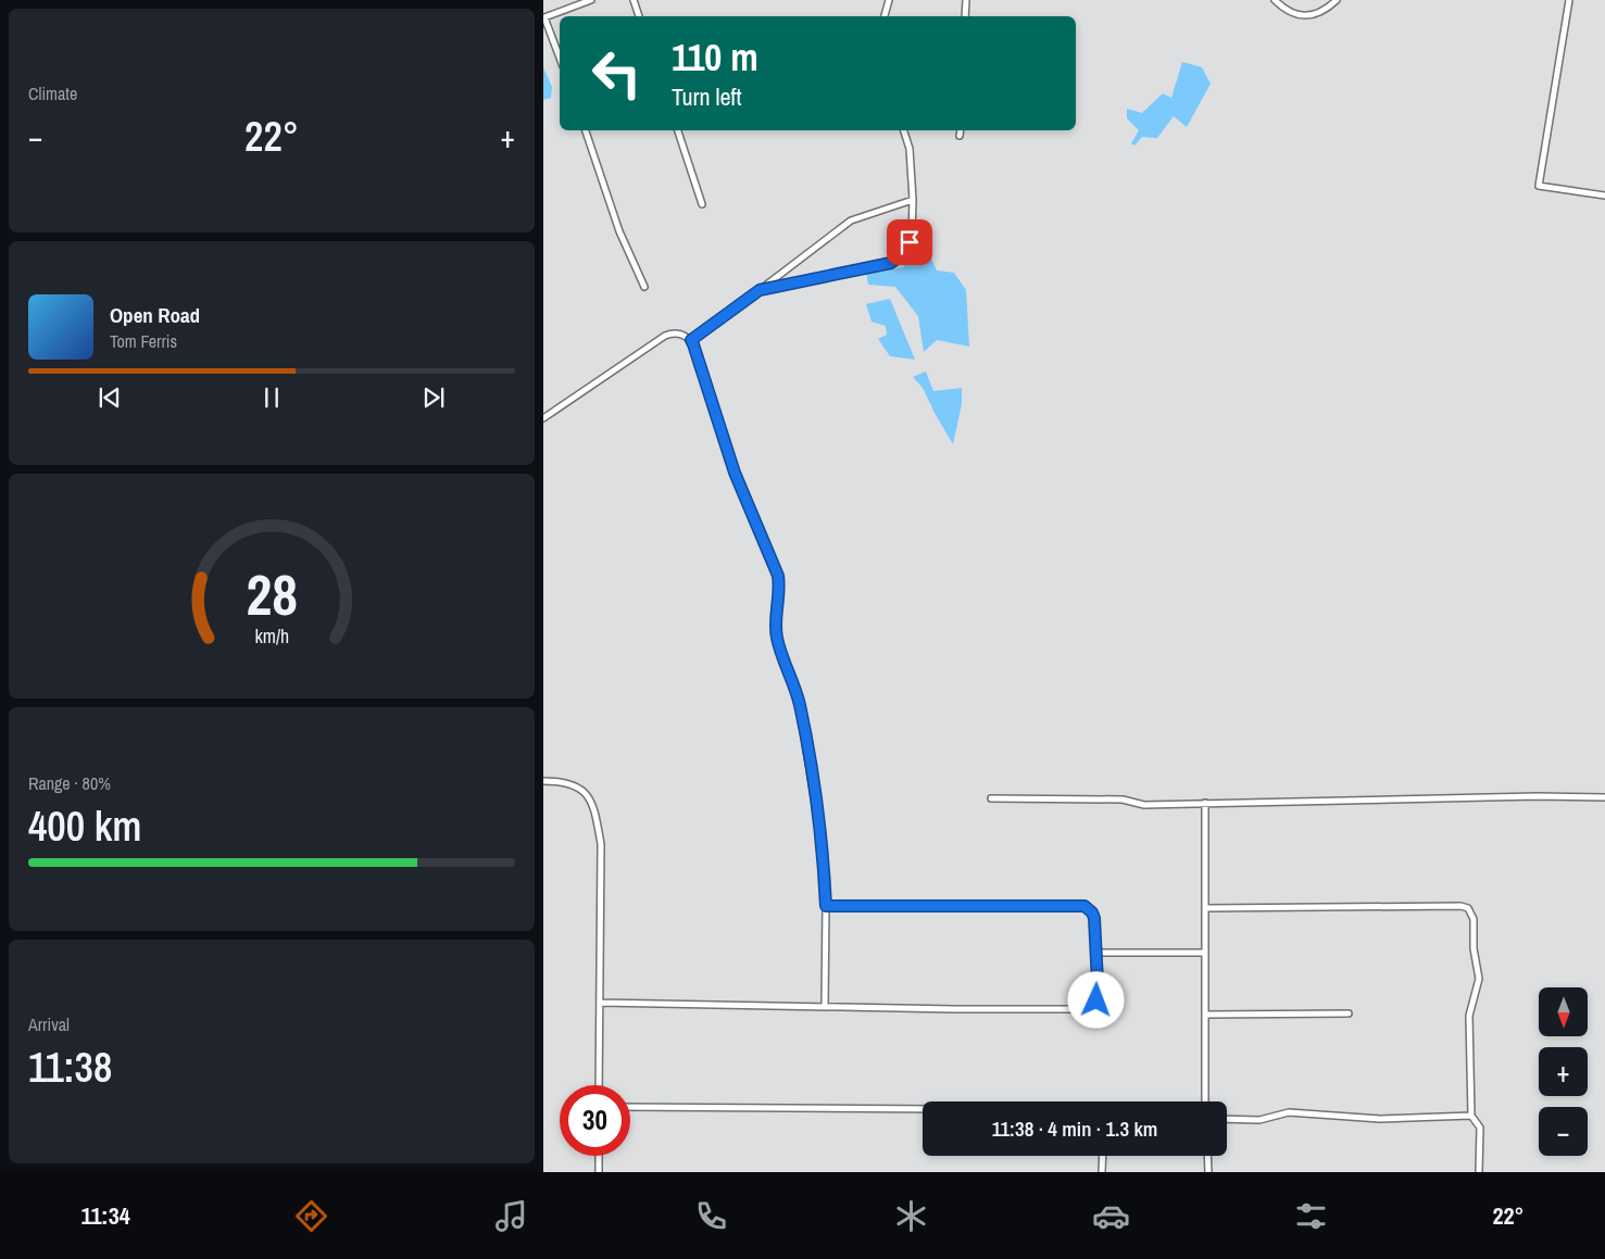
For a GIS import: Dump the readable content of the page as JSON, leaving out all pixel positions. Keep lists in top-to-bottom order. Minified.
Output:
{"north":"bottom","page":{"tile":["Climate",["Range · 80%","400 km"],["Arrival","11:38"]],"turn":["110 m","Turn left"],"heat":["−","22°","+"],"song":["Open Road","Tom Ferris"],"map_buttons":["+","−"],"limit":"30","trip":"11:38 · 4 min · 1.3 km","tabs":["11:34","22°"],"gauge":["28","km/h"]}}
